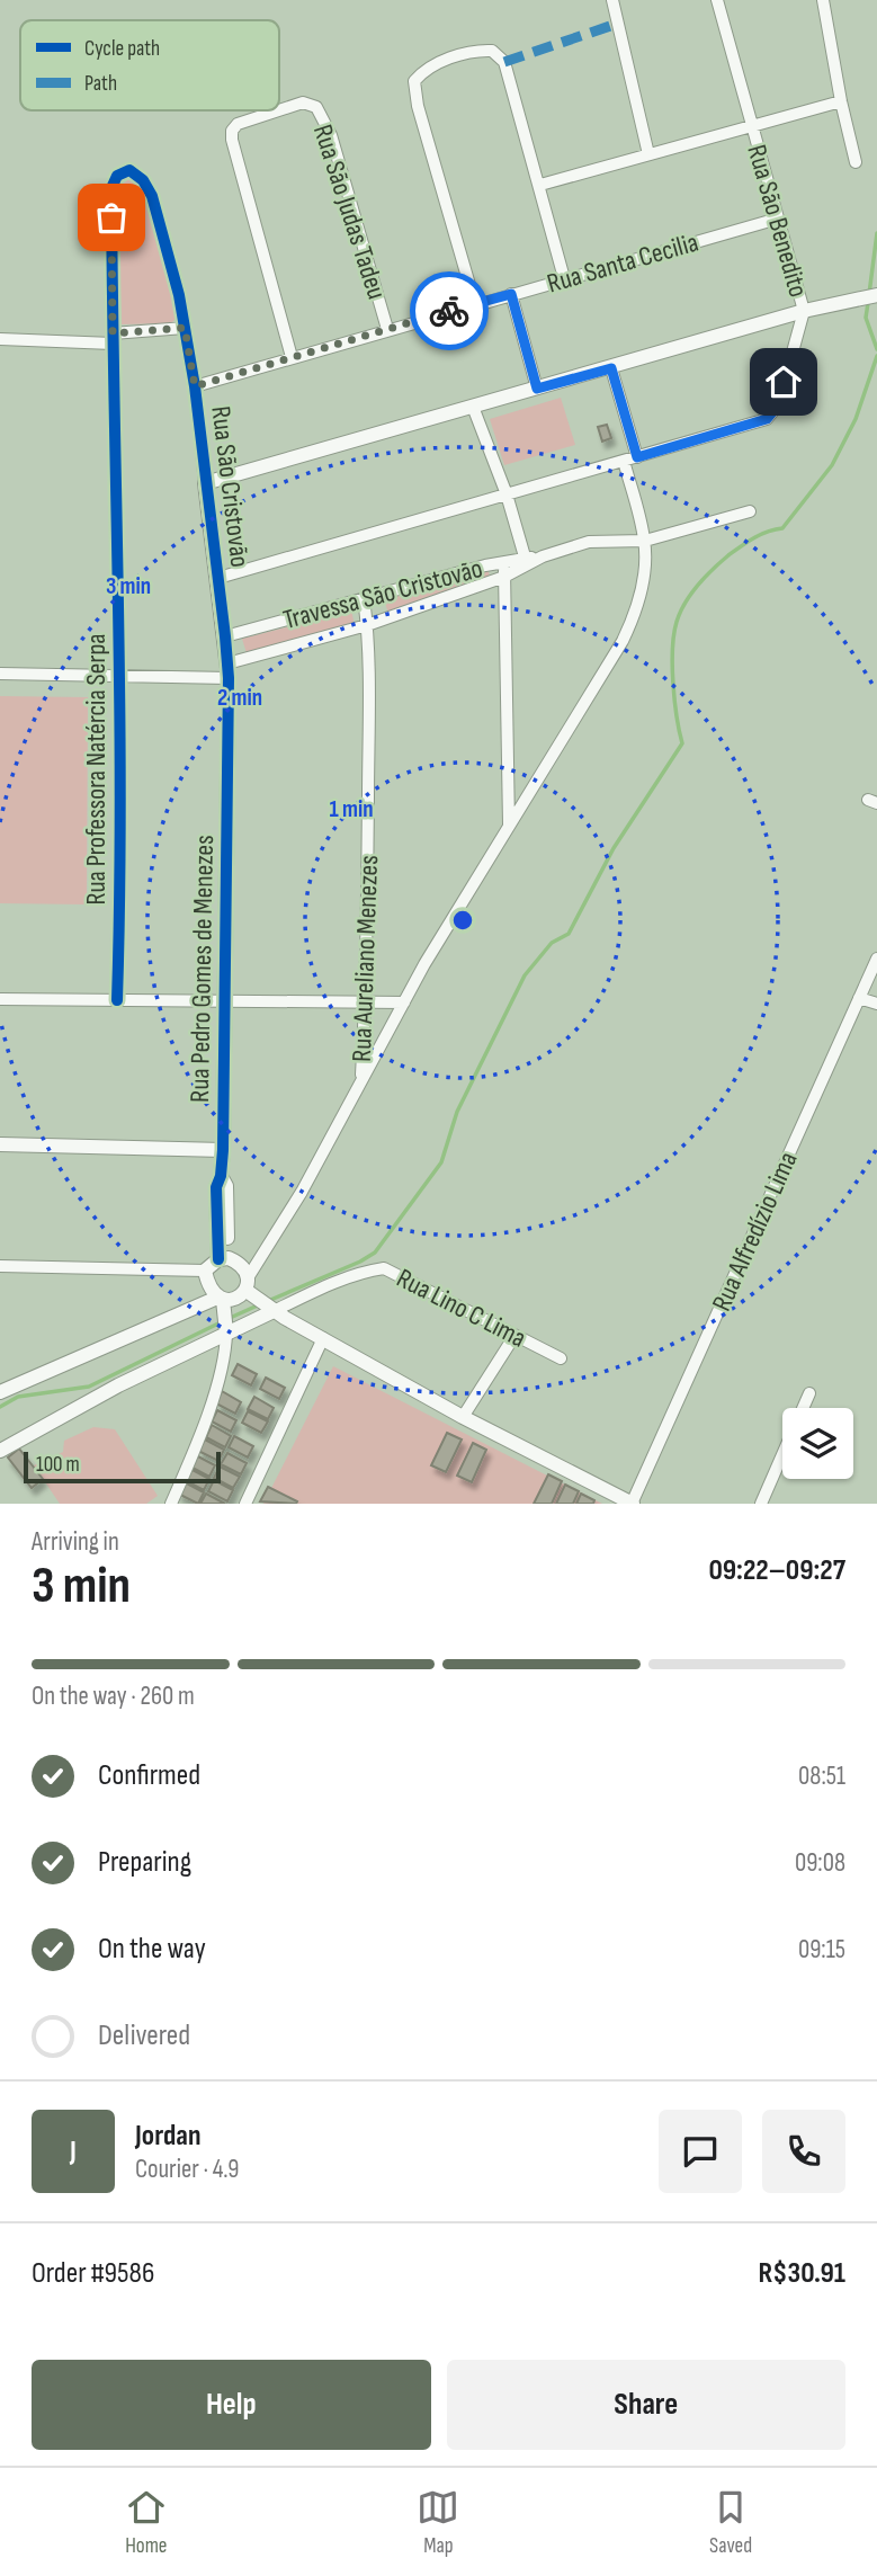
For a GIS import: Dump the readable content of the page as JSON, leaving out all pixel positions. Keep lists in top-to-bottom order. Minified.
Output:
{"streets":{"street":["Rua São Judas Tadeu","Rua São Benedito","Rua Santa Cecilia","Rua São Cristovão","Travessa São Cristovão","Rua Professora Natércia Serpa","Rua Aureliano Menezes","Rua Pedro Gomes de Menezes","Rua Alfredízio Lima","Rua Lino C Lima"]},"crossings":[["Rua São Judas Tadeu","Rua Santa Cecilia"],["Rua São Benedito","Rua Santa Cecilia"],["Rua Santa Cecilia","Rua São Cristovão"],["Rua São Cristovão","Travessa São Cristovão"],["Rua São Cristovão","Rua Professora Natércia Serpa"],["Rua São Cristovão","Rua Pedro Gomes de Menezes"],["Travessa São Cristovão","Rua Professora Natércia Serpa"],["Travessa São Cristovão","Rua Aureliano Menezes"],["Travessa São Cristovão","Rua Pedro Gomes de Menezes"]],"legend":["Cycle path","Path"],"scale_bar":"100 m","page":{"scale":"100 m","heading":["3 min","Arriving in","09:22–09:27"],"panel":["Jordan","Courier · 4.9","Order #9586","R$30.91"],"bar":"On the way · 260 m","list":[["Confirmed","08:51"],["Preparing","09:08"],["On the way","09:15"],"Delivered"],"round":"J","buttons":["Help","Share"],"tabs":["Home","Map","Saved"]},"rings":["3 min","2 min","1 min"]}
